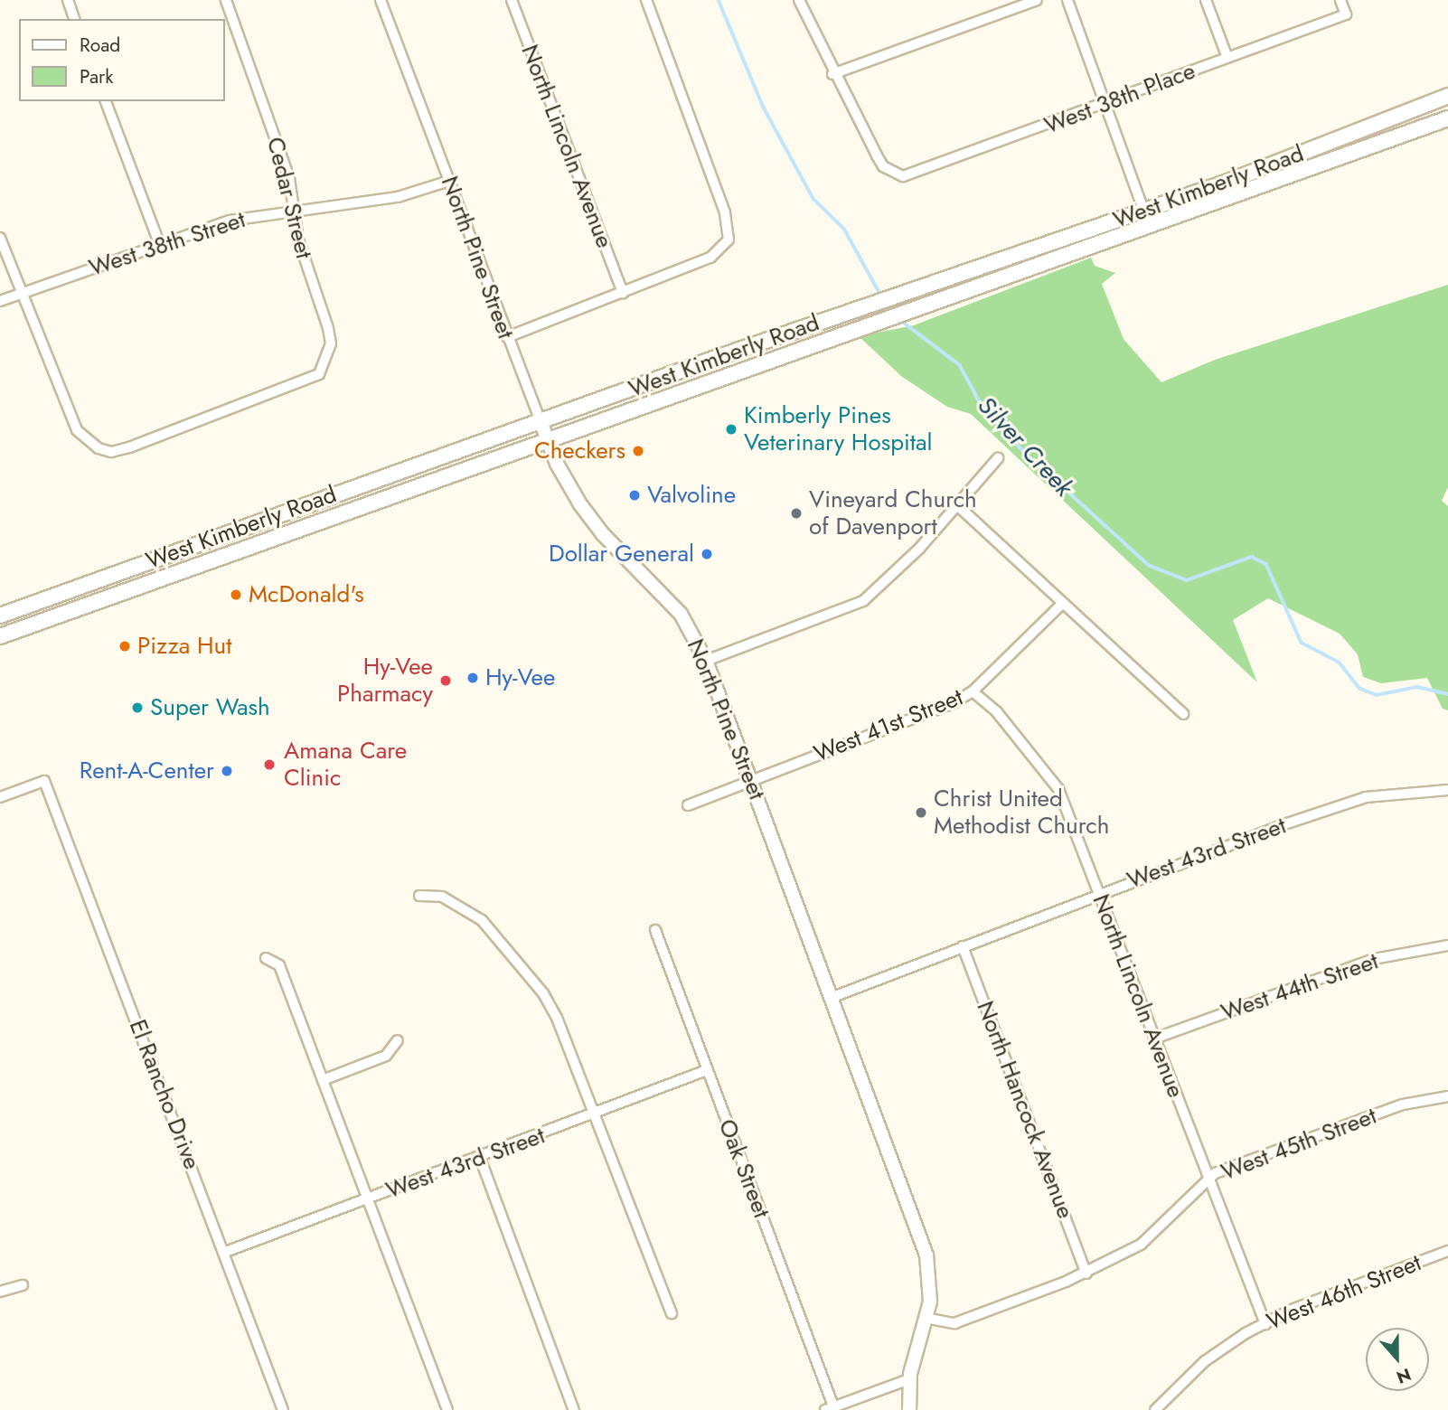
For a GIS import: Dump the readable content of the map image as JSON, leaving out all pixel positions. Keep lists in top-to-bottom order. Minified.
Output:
{"streets":{"main road":["West Kimberly Road"],"street":["West 38th Place","North Lincoln Avenue","Cedar Street","West 38th Street","North Pine Street","West 41st Street","West 43rd Street","West 44th Street","El Rancho Drive","North Hancock Avenue","West 45th Street","Oak Street","West 46th Street"]},"crossings":[["North Lincoln Avenue","West 41st Street"],["North Lincoln Avenue","West 43rd Street"],["North Lincoln Avenue","West 44th Street"],["North Lincoln Avenue","West 45th Street"],["North Lincoln Avenue","West 46th Street"],["West Kimberly Road","North Pine Street"],["Cedar Street","West 38th Street"],["West 38th Street","North Pine Street"],["North Pine Street","West 41st Street"],["North Pine Street","West 43rd Street"],["North Pine Street","West 45th Street"],["West 43rd Street","El Rancho Drive"],["West 43rd Street","North Hancock Avenue"],["West 43rd Street","Oak Street"],["North Hancock Avenue","West 45th Street"]],"water":["Silver Creek"],"places":["Kimberly Pines Veterinary Hospital","Checkers","Valvoline","Vineyard Church of Davenport","Dollar General","McDonald's","Pizza Hut","Hy-Vee","Hy-Vee Pharmacy","Super Wash","Amana Care Clinic","Rent-A-Center","Christ United Methodist Church"],"legend":["Road","Park"],"north":"bottom"}
